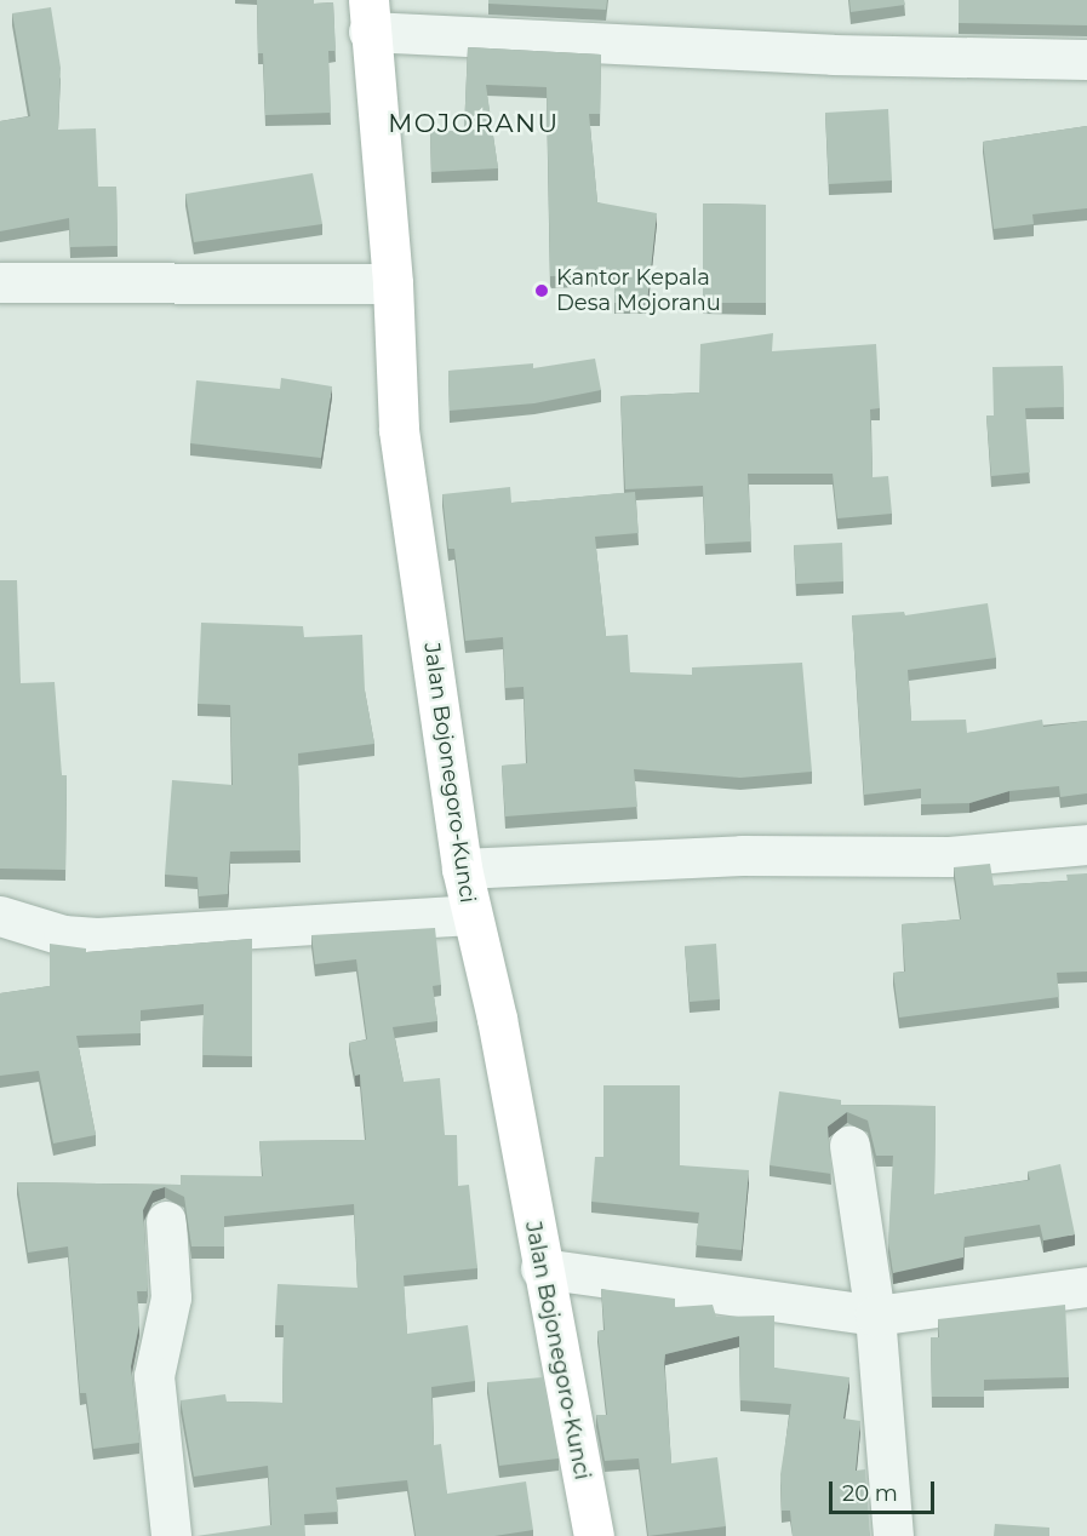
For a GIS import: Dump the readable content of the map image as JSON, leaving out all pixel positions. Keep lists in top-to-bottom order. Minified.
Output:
{"streets":{"main road":["Jalan Bojonegoro-Kunci"]},"districts":["MOJORANU"],"places":["Kantor Kepala Desa Mojoranu"],"scale_bar":"20 m"}
